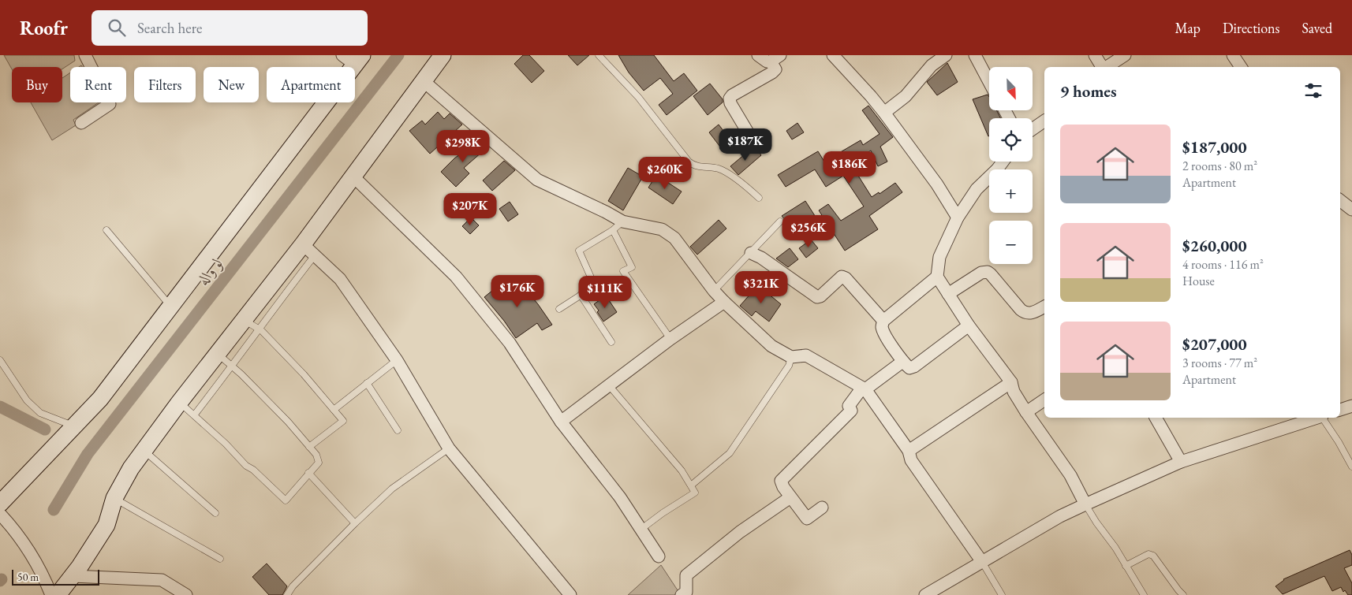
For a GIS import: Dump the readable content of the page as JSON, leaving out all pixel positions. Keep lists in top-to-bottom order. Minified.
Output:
{"water":["لو واله"],"scale_bar":"50 m","north":"bottom right","page":{"header":"Roofr","search":"Search here","nav":["Map","Directions","Saved"],"map_buttons":["+","−"],"chip":["Buy","Rent","Filters","New","Apartment"],"heading":"9 homes","list":[{"name":"$187,000","note":"2 rooms · 80 m² · Apartment"},{"name":"$260,000","note":"4 rooms · 116 m² · House"},{"name":"$207,000","note":"3 rooms · 77 m² · Apartment"}],"price":["$187K","$298K","$186K","$260K","$207K","$256K","$321K","$176K","$111K"],"scale":"50 m"}}
